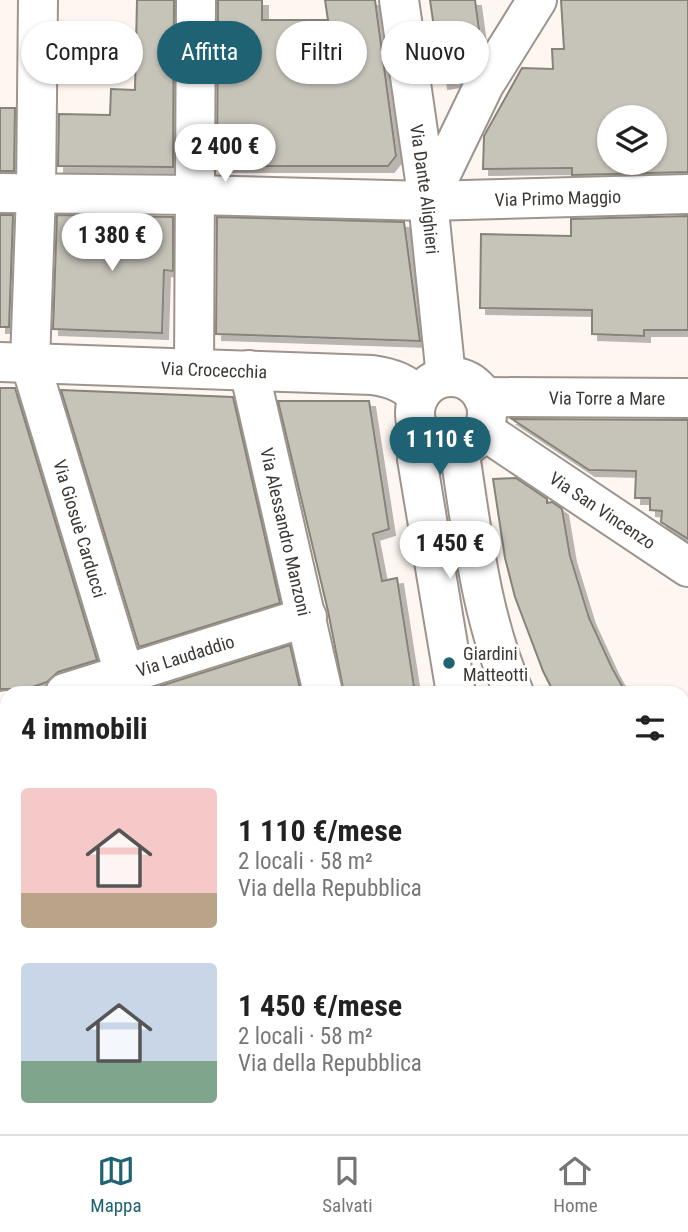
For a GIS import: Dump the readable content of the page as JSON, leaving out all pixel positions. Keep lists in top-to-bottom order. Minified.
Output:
{"streets":{"street":["Via Dante Alighieri","Via Primo Maggio","Via Crocecchia","Via Torre a Mare","Via San Vincenzo","Via Giosuè Carducci","Via Alessandro Manzoni","Via Laudaddio"]},"crossings":[["Via Dante Alighieri","Via Primo Maggio"],["Via Dante Alighieri","Via Crocecchia"],["Via Dante Alighieri","Via Torre a Mare"],["Via Dante Alighieri","Via San Vincenzo"],["Via Primo Maggio","Via Giosuè Carducci"],["Via Crocecchia","Via Torre a Mare"],["Via Crocecchia","Via San Vincenzo"],["Via Crocecchia","Via Giosuè Carducci"],["Via Crocecchia","Via Alessandro Manzoni"],["Via Torre a Mare","Via San Vincenzo"],["Via Giosuè Carducci","Via Laudaddio"],["Via Alessandro Manzoni","Via Laudaddio"]],"places":["Giardini Matteotti"],"page":{"chip":["Compra","Affitta","Filtri","Nuovo"],"price":["2 400 €","1 380 €","1 110 €","1 450 €"],"heading":"4 immobili","list":[{"name":"1 110 €/mese","note":"2 locali · 58 m² · Via della Repubblica"},{"name":"1 450 €/mese","note":"2 locali · 58 m² · Via della Repubblica"}],"tabs":["Mappa","Salvati","Home"]}}
